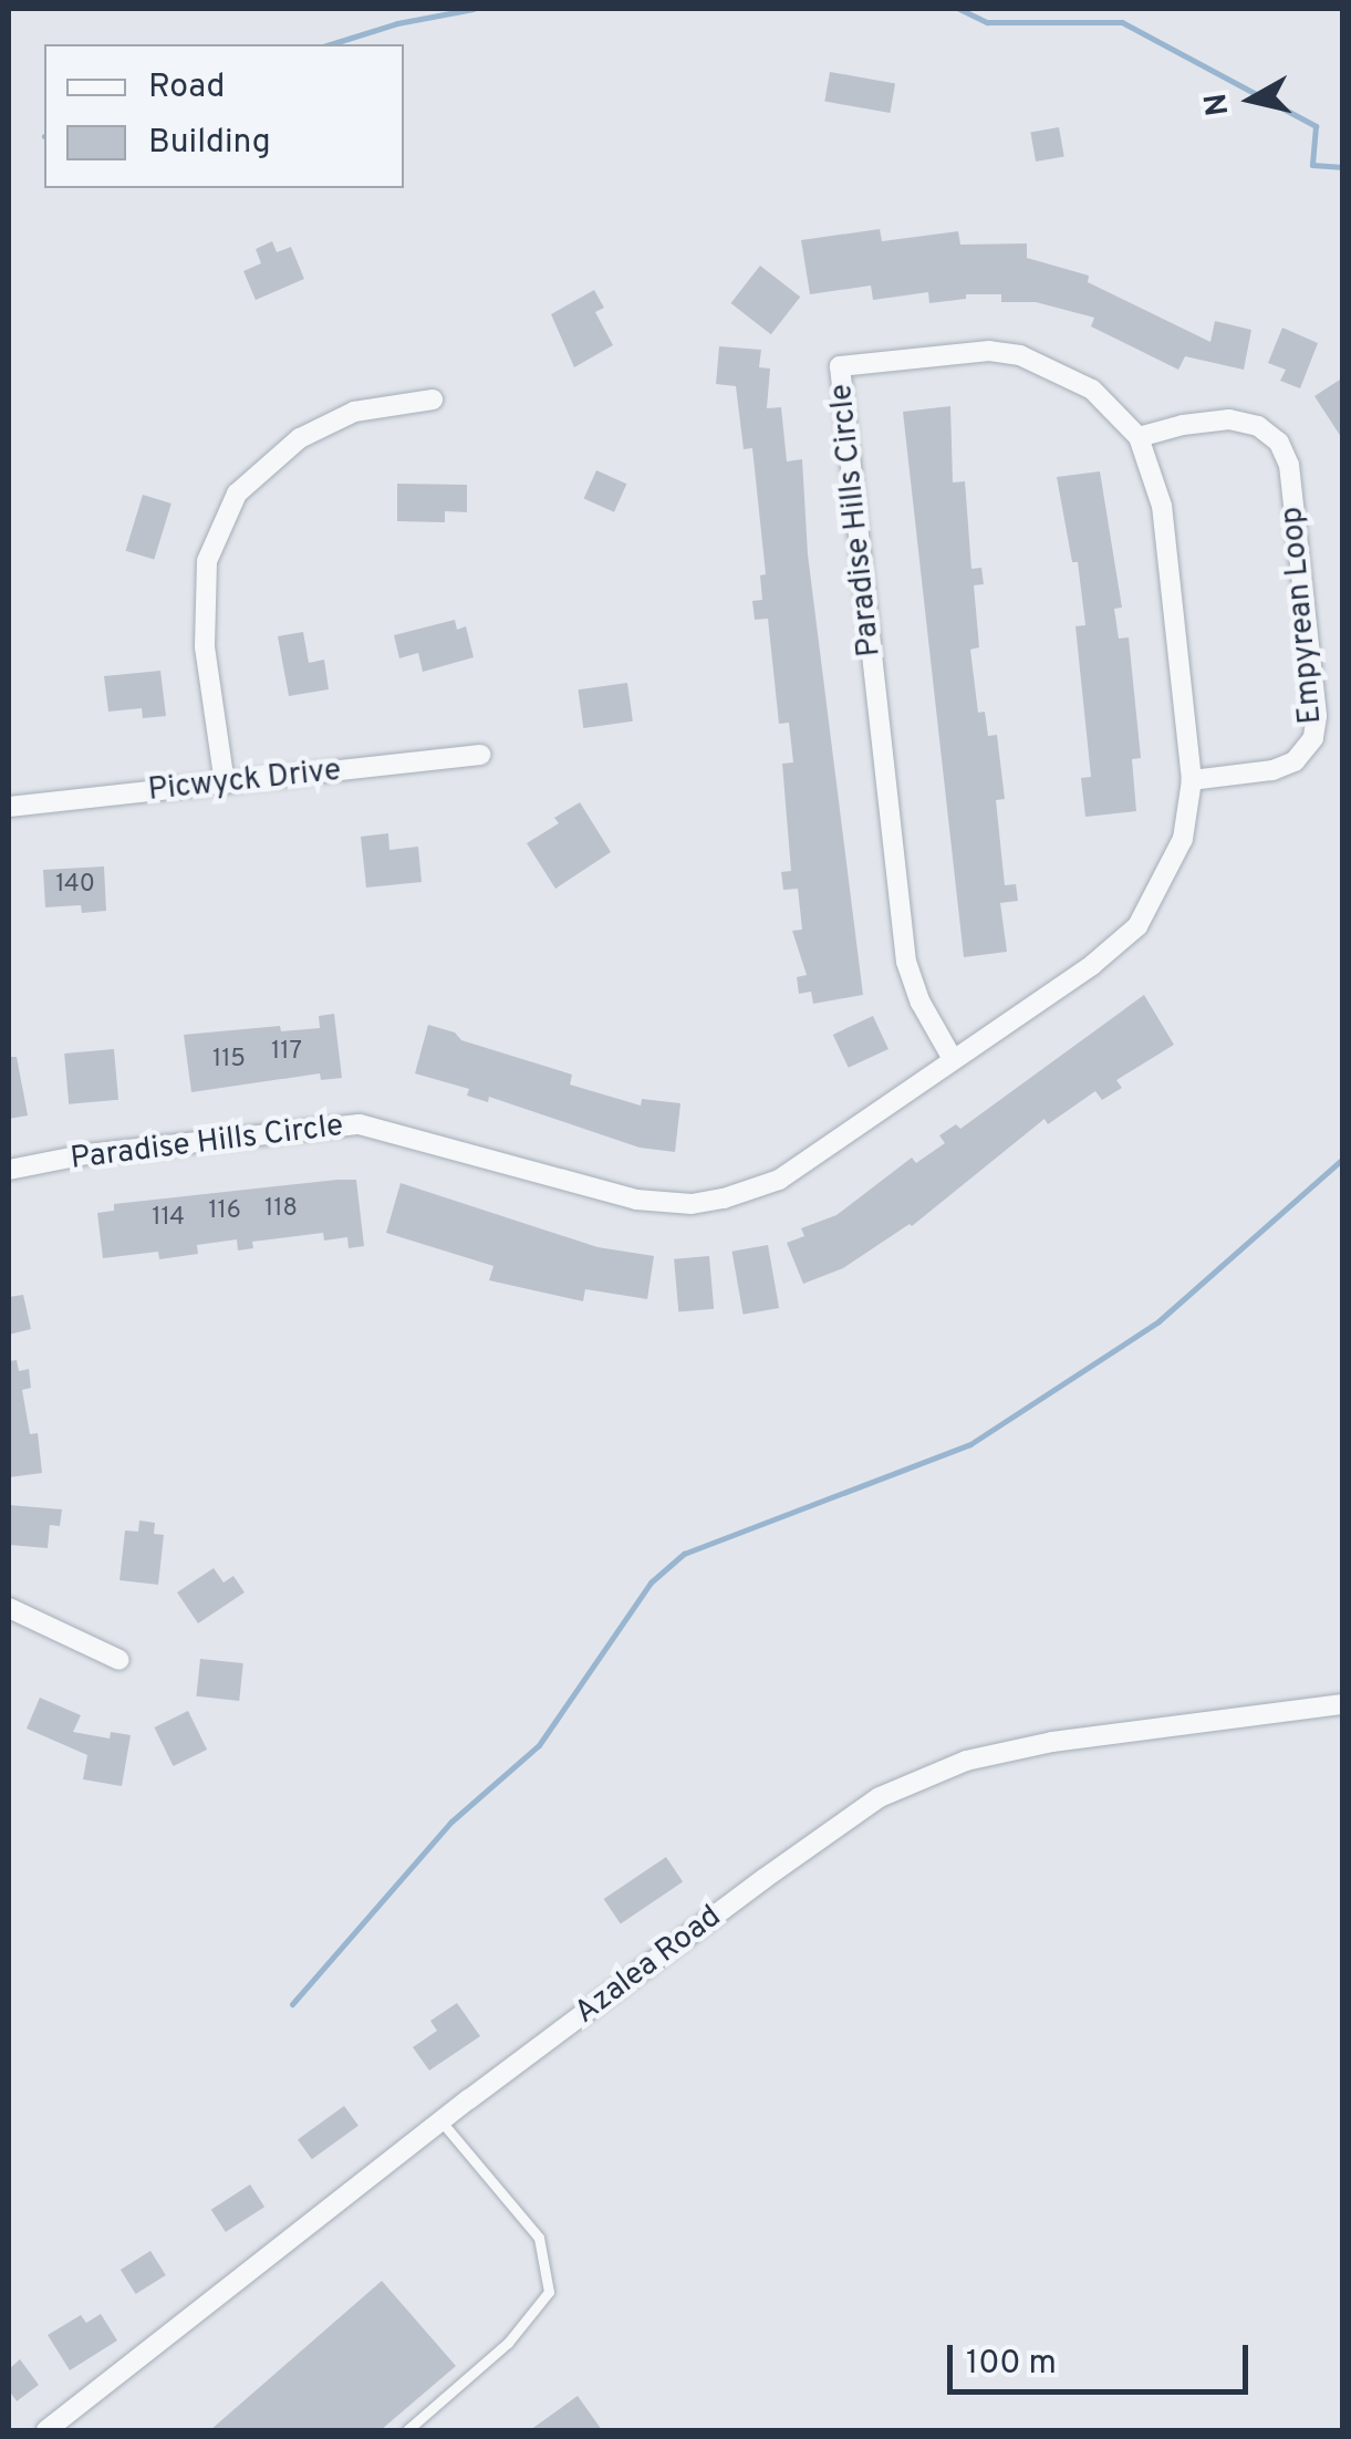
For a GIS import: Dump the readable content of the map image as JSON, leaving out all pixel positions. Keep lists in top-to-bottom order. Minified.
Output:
{"streets":{"street":["Paradise Hills Circle","Empyrean Loop","Picwyck Drive","Azalea Road"]},"crossings":[["Paradise Hills Circle","Empyrean Loop"]],"house_numbers":["140","117","115","118","116","114"],"legend":["Road","Building"],"scale_bar":"100 m","north":"left"}
